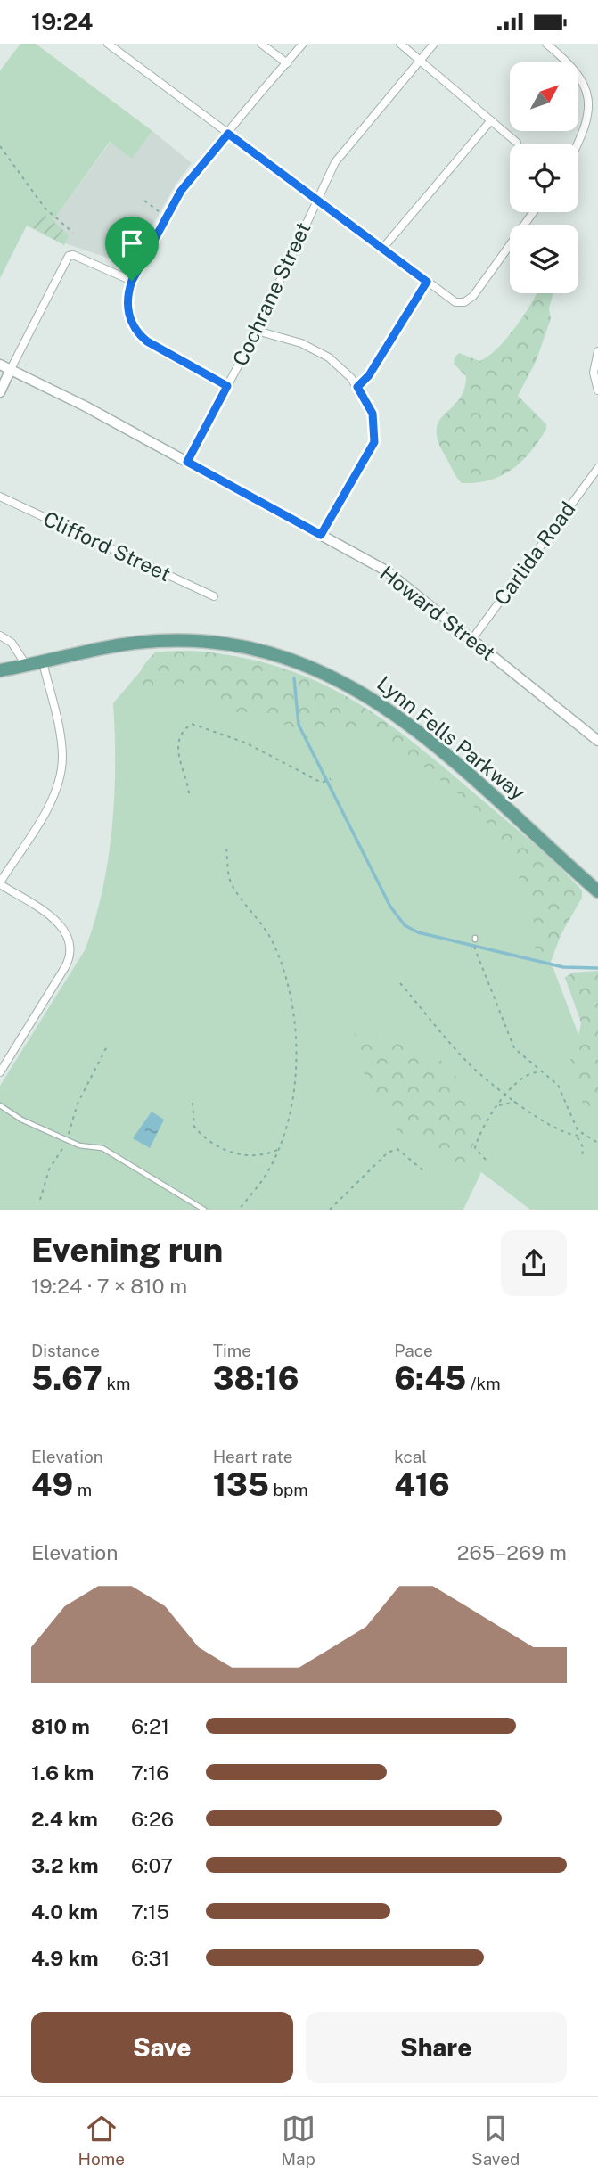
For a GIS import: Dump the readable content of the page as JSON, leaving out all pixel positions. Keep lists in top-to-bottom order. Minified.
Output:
{"streets":{"main road":["Lynn Fells Parkway"],"street":["Cochrane Street","Clifford Street","Carlida Road","Howard Street"]},"crossings":[["Cochrane Street","Howard Street"],["Carlida Road","Howard Street"]],"north":"top right","page":{"status":"19:24","heading":["Evening run","19:24 · 7 × 810 m"],"stats":[["Distance","5.67 km"],["Time","38:16"],["Pace","6:45 /km"],["Elevation","49 m"],["Heart rate","135 bpm"],["kcal","416"]],"chart":["Elevation","265–269 m"],"list":[{"name":"810 m","note":"6:21"},{"name":"1.6 km","note":"7:16"},{"name":"2.4 km","note":"6:26"},{"name":"3.2 km","note":"6:07"},{"name":"4.0 km","note":"7:15"},{"name":"4.9 km","note":"6:31"}],"buttons":["Save","Share"],"tabs":["Home","Map","Saved"]}}
